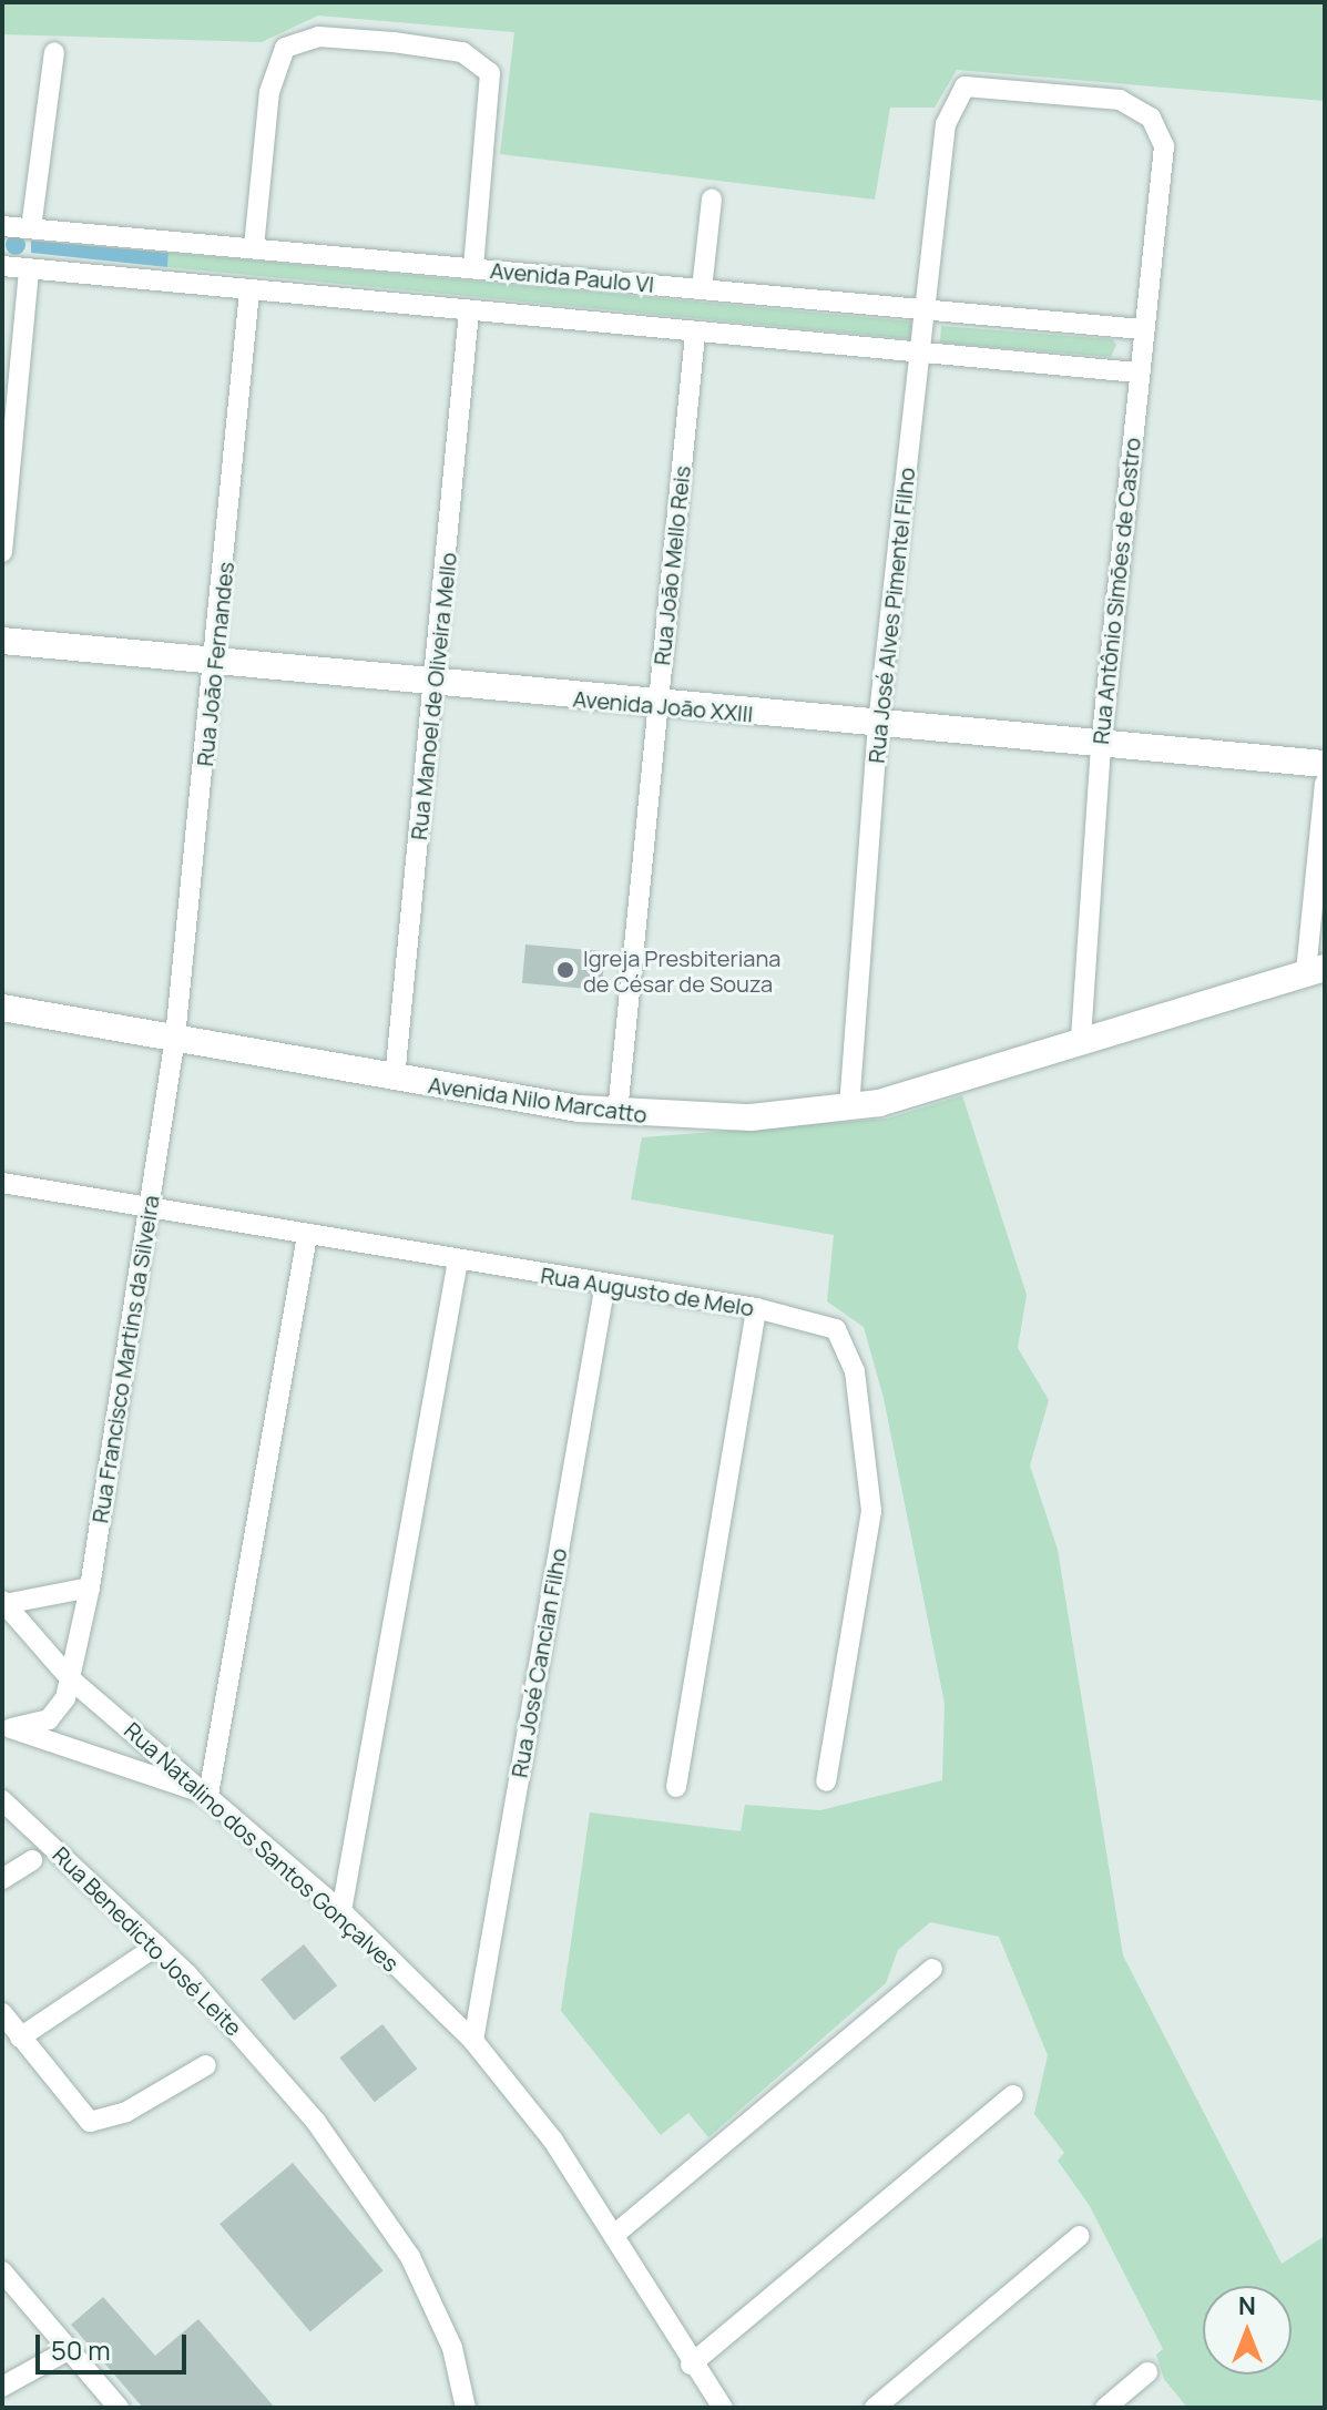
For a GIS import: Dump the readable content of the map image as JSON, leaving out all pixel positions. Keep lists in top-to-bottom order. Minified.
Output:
{"streets":{"street":["Avenida Paulo VI","Rua João Mello Reis","Rua Antônio Simões de Castro","Rua José Alves Pimentel Filho","Rua João Fernandes","Rua Manoel de Oliveira Mello","Avenida João XXIII","Avenida Nilo Marcatto","Rua Augusto de Melo","Rua Francisco Martins da Silveira","Rua José Cancian Filho","Rua Natalino dos Santos Gonçalves","Rua Benedicto José Leite"]},"crossings":[["Avenida Paulo VI","Rua João Mello Reis"],["Avenida Paulo VI","Rua Antônio Simões de Castro"],["Avenida Paulo VI","Rua José Alves Pimentel Filho"],["Avenida Paulo VI","Rua João Fernandes"],["Avenida Paulo VI","Rua Manoel de Oliveira Mello"],["Rua João Mello Reis","Avenida João XXIII"],["Rua João Mello Reis","Avenida Nilo Marcatto"],["Rua Antônio Simões de Castro","Rua José Alves Pimentel Filho"],["Rua Antônio Simões de Castro","Avenida João XXIII"],["Rua Antônio Simões de Castro","Avenida Nilo Marcatto"],["Rua José Alves Pimentel Filho","Avenida João XXIII"],["Rua José Alves Pimentel Filho","Avenida Nilo Marcatto"],["Rua João Fernandes","Avenida João XXIII"],["Rua João Fernandes","Avenida Nilo Marcatto"],["Rua João Fernandes","Rua Francisco Martins da Silveira"],["Rua Manoel de Oliveira Mello","Avenida João XXIII"],["Rua Manoel de Oliveira Mello","Avenida Nilo Marcatto"],["Avenida Nilo Marcatto","Rua Francisco Martins da Silveira"],["Rua Augusto de Melo","Rua Francisco Martins da Silveira"],["Rua Augusto de Melo","Rua José Cancian Filho"],["Rua Francisco Martins da Silveira","Rua Natalino dos Santos Gonçalves"],["Rua José Cancian Filho","Rua Natalino dos Santos Gonçalves"]],"places":["Igreja Presbiteriana de César de Souza"],"scale_bar":"50 m","north":"top"}
